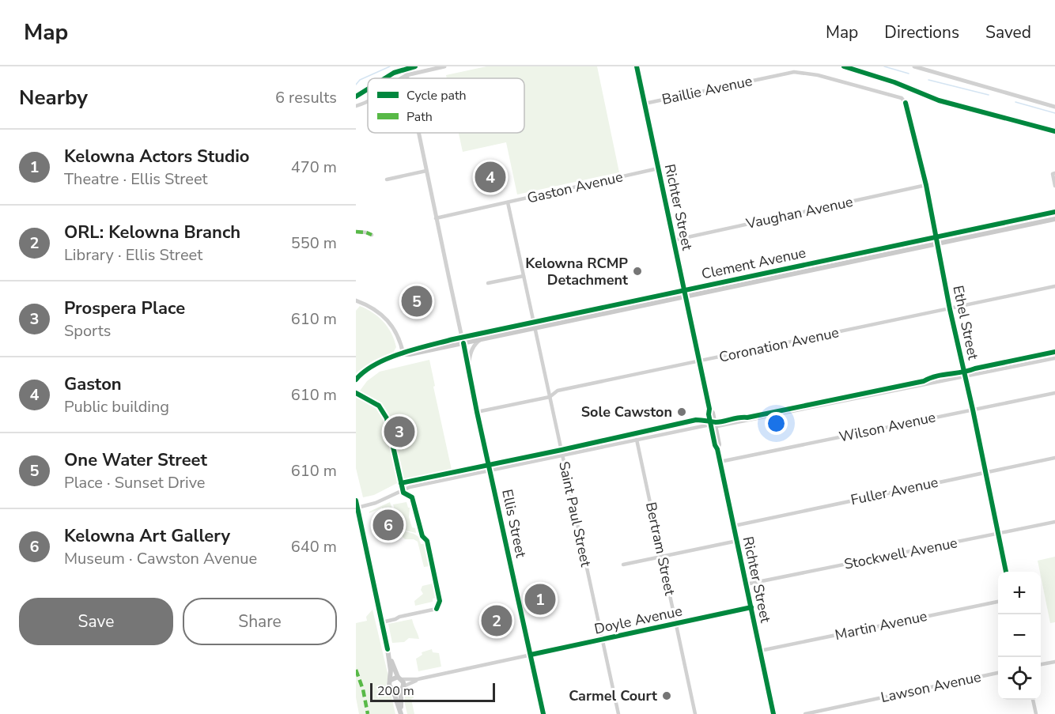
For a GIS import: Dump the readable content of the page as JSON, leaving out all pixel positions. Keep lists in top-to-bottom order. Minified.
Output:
{"streets":{"main road":["Richter Street","Clement Avenue"],"street":["Baillie Avenue","Gaston Avenue","Vaughan Avenue","Ethel Street","Coronation Avenue","Wilson Avenue","Fuller Avenue","Saint Paul Street","Ellis Street","Bertram Street","Stockwell Avenue","Doyle Avenue","Martin Avenue","Lawson Avenue"]},"crossings":[["Baillie Avenue","Richter Street"],["Baillie Avenue","Ethel Street"],["Gaston Avenue","Richter Street"],["Gaston Avenue","Saint Paul Street"],["Gaston Avenue","Ellis Street"],["Richter Street","Vaughan Avenue"],["Richter Street","Clement Avenue"],["Richter Street","Coronation Avenue"],["Richter Street","Wilson Avenue"],["Richter Street","Fuller Avenue"],["Richter Street","Stockwell Avenue"],["Richter Street","Doyle Avenue"],["Richter Street","Martin Avenue"],["Vaughan Avenue","Ethel Street"],["Clement Avenue","Ethel Street"],["Clement Avenue","Saint Paul Street"],["Clement Avenue","Ellis Street"],["Ethel Street","Coronation Avenue"],["Ethel Street","Wilson Avenue"],["Ethel Street","Fuller Avenue"],["Ethel Street","Stockwell Avenue"],["Coronation Avenue","Saint Paul Street"],["Coronation Avenue","Ellis Street"],["Saint Paul Street","Doyle Avenue"],["Ellis Street","Doyle Avenue"],["Bertram Street","Doyle Avenue"]],"places":["Kelowna RCMP Detachment","Sole Cawston","Carmel Court"],"legend":["Cycle path","Path"],"scale_bar":"200 m","page":{"header":"Map","nav":["Map","Directions","Saved"],"heading":["Nearby","6 results"],"list":[{"mark":"1","name":"Kelowna Actors Studio","note":"Theatre · Ellis Street","value":"470 m"},{"mark":"2","name":"ORL: Kelowna Branch","note":"Library · Ellis Street","value":"550 m"},{"mark":"3","name":"Prospera Place","note":"Sports","value":"610 m"},{"mark":"4","name":"Gaston","note":"Public building","value":"610 m"},{"mark":"5","name":"One Water Street","note":"Place · Sunset Drive","value":"610 m"},{"mark":"6","name":"Kelowna Art Gallery","note":"Museum · Cawston Avenue","value":"640 m"}],"pins":["4","5","3","6","1","2"],"map_buttons":["+","−"],"buttons":["Save","Share"],"scale":"200 m"}}
